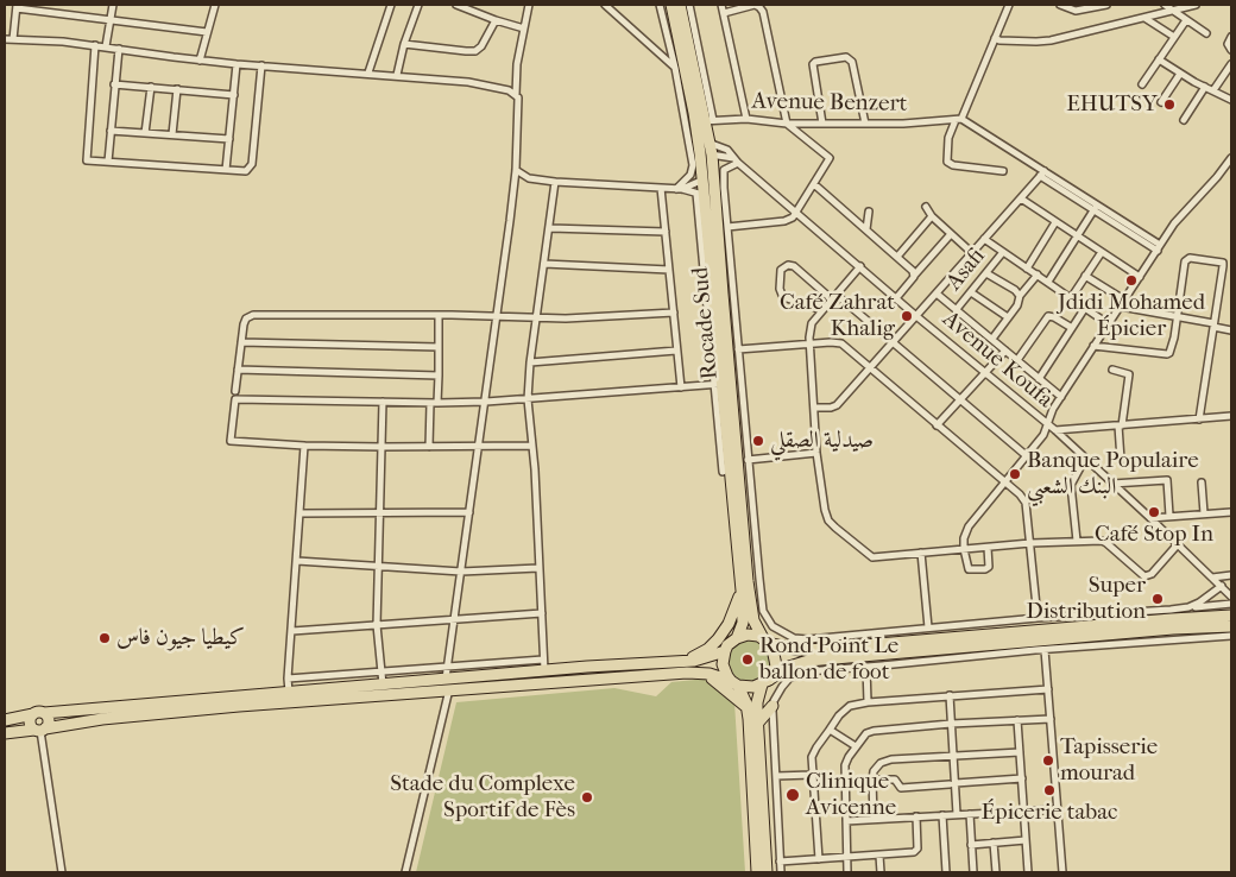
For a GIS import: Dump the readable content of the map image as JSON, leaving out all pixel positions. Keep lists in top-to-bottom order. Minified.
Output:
{"streets":{"main road":["Rocade Sud"],"street":["Avenue Benzert","Asafi","Avenue Koufa"]},"crossings":[["Avenue Benzert","Rocade Sud"],["Rocade Sud","Avenue Koufa"]],"places":["EHUTSY","Jdidi Mohamed Épicier","Café Zahrat Khalig","صيدلية الصقلي","Banque Populaire البنك الشعبي","Café Stop In","Super Distribution","كيطيا جيون فاس","Rond Point Le ballon de foot","Tapisserie mourad","Épicerie tabac","Clinique Avicenne","Stade du Complexe Sportif de Fès"]}
